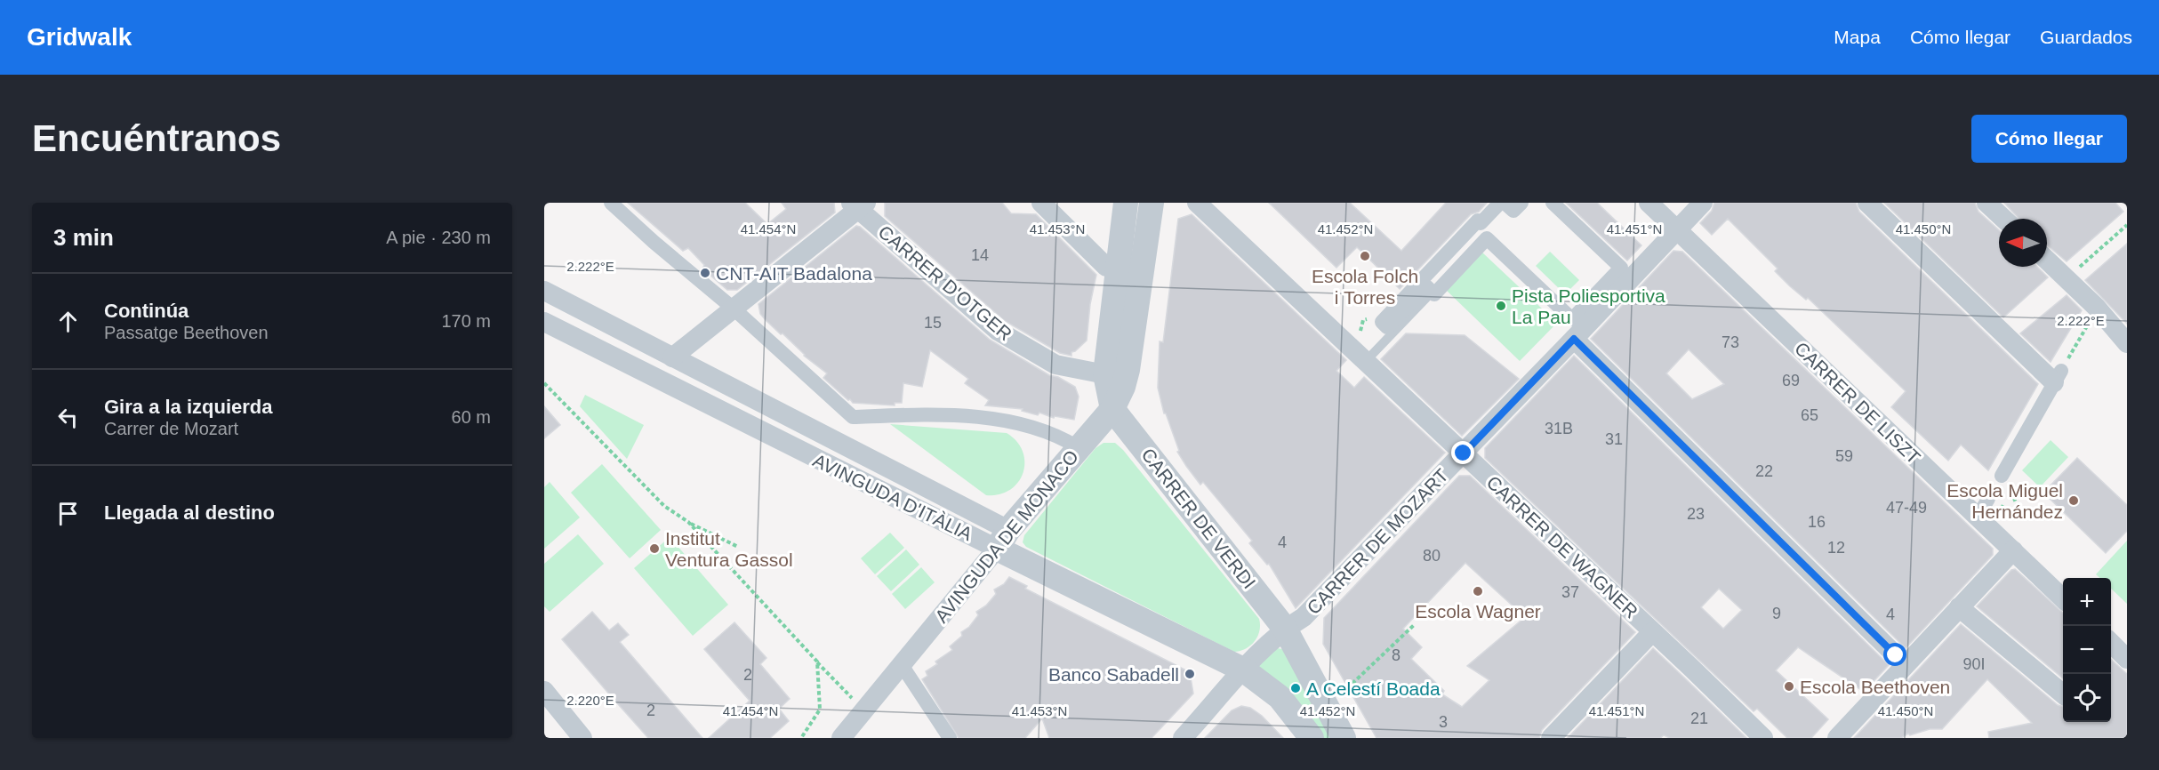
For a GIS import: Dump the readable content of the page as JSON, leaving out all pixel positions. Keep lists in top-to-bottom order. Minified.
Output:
{"streets":{"street":["CARRER D'OTGER","CARRER DE LISZT","AVINGUDA D'ITÀLIA","CARRER DE VERDI","AVINGUDA DE MÒNACO","CARRER DE MOZART","CARRER DE WAGNER"]},"crossings":[["CARRER DE LISZT","CARRER DE MOZART"],["AVINGUDA D'ITÀLIA","AVINGUDA DE MÒNACO"],["AVINGUDA D'ITÀLIA","CARRER DE MOZART"],["CARRER DE VERDI","AVINGUDA DE MÒNACO"],["CARRER DE VERDI","CARRER DE MOZART"],["CARRER DE MOZART","CARRER DE WAGNER"]],"places":["Escola Folch i Torres","CNT-AIT Badalona","Pista Poliesportiva La Pau","Escola Miguel Hernández","Institut Ventura Gassol","Escola Wagner","Banco Sabadell","Escola Beethoven","A Celestí Boada"],"house_numbers":["14","15","73","69","65","31B","31","59","22","47-49","23","16","4","12","80","37","9","4","8","90I","2","2","21","3"],"north":"left","page":{"header":"Gridwalk","nav":["Mapa","Cómo llegar","Guardados"],"buttons":"Cómo llegar","title":"Encuéntranos","heading":["3 min","A pie · 230 m"],"list":[["Continúa","Passatge Beethoven","170 m"],["Gira a la izquierda","Carrer de Mozart","60 m"],"Llegada al destino"],"map_buttons":["+","−"]},"coordinates":["41.454°N","41.453°N","41.452°N","41.451°N","41.450°N","2.222°E","2.220°E"]}
